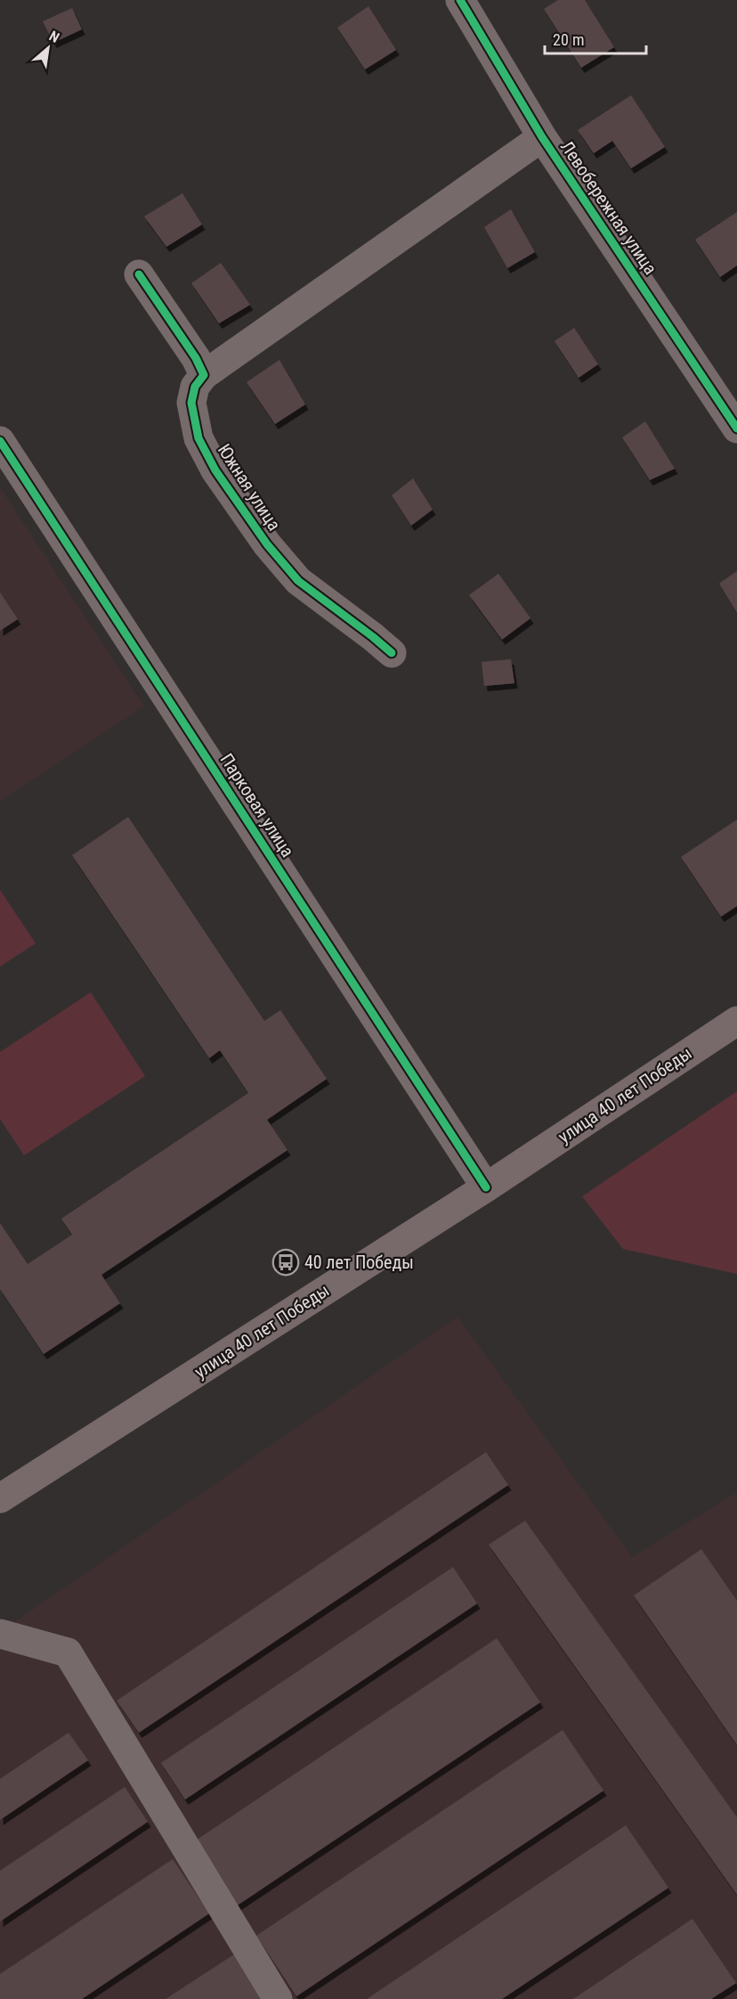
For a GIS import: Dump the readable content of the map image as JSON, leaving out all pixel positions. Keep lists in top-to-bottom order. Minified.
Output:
{"streets":{"main road":["улица 40 лет Победы"],"street":["Левобережная улица","Южная улица","Парковая улица"]},"crossings":[["Парковая улица","улица 40 лет Победы"]],"places":{"bus stop":["40 лет Победы"]},"scale_bar":"20 m","north":"top right"}
